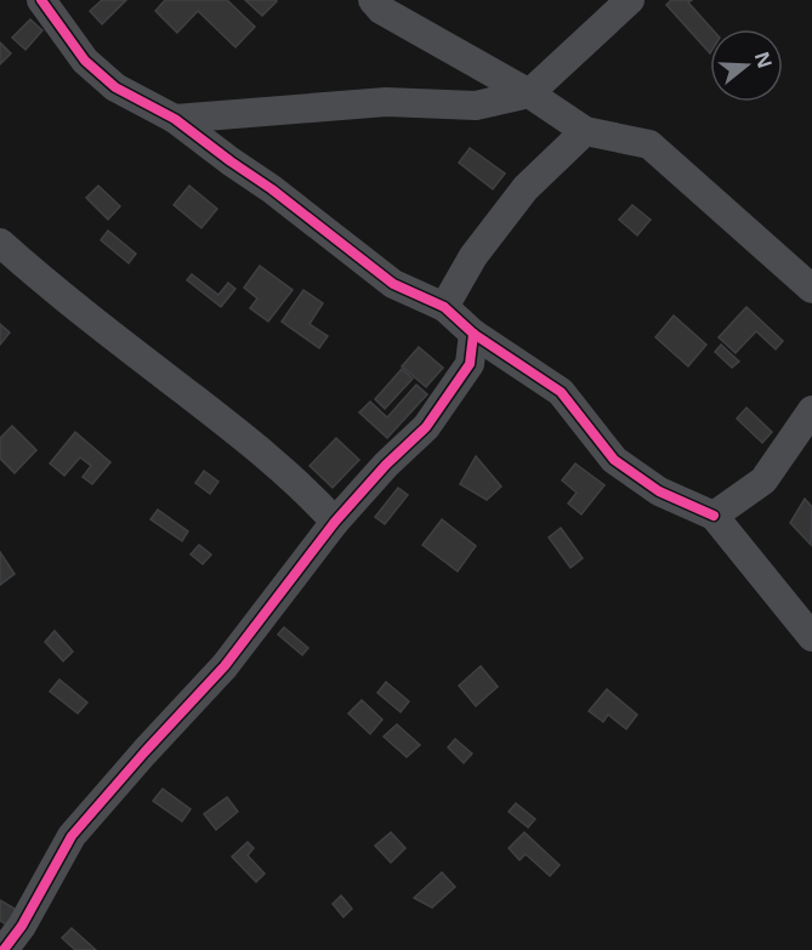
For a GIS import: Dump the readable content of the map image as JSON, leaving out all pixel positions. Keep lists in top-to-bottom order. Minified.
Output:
{"north":"right"}
